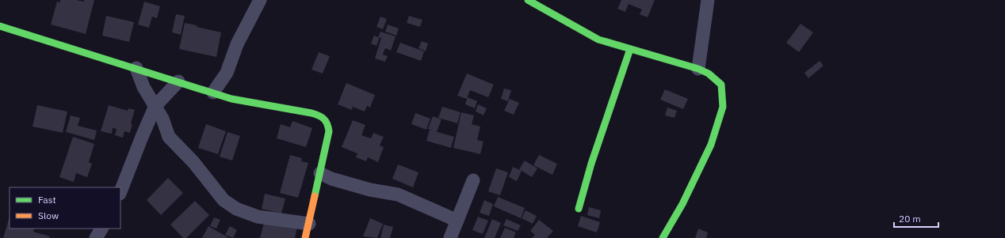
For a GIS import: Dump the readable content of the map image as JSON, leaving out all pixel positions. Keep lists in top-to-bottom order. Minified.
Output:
{"legend":["Fast","Slow"],"scale_bar":"20 m"}
